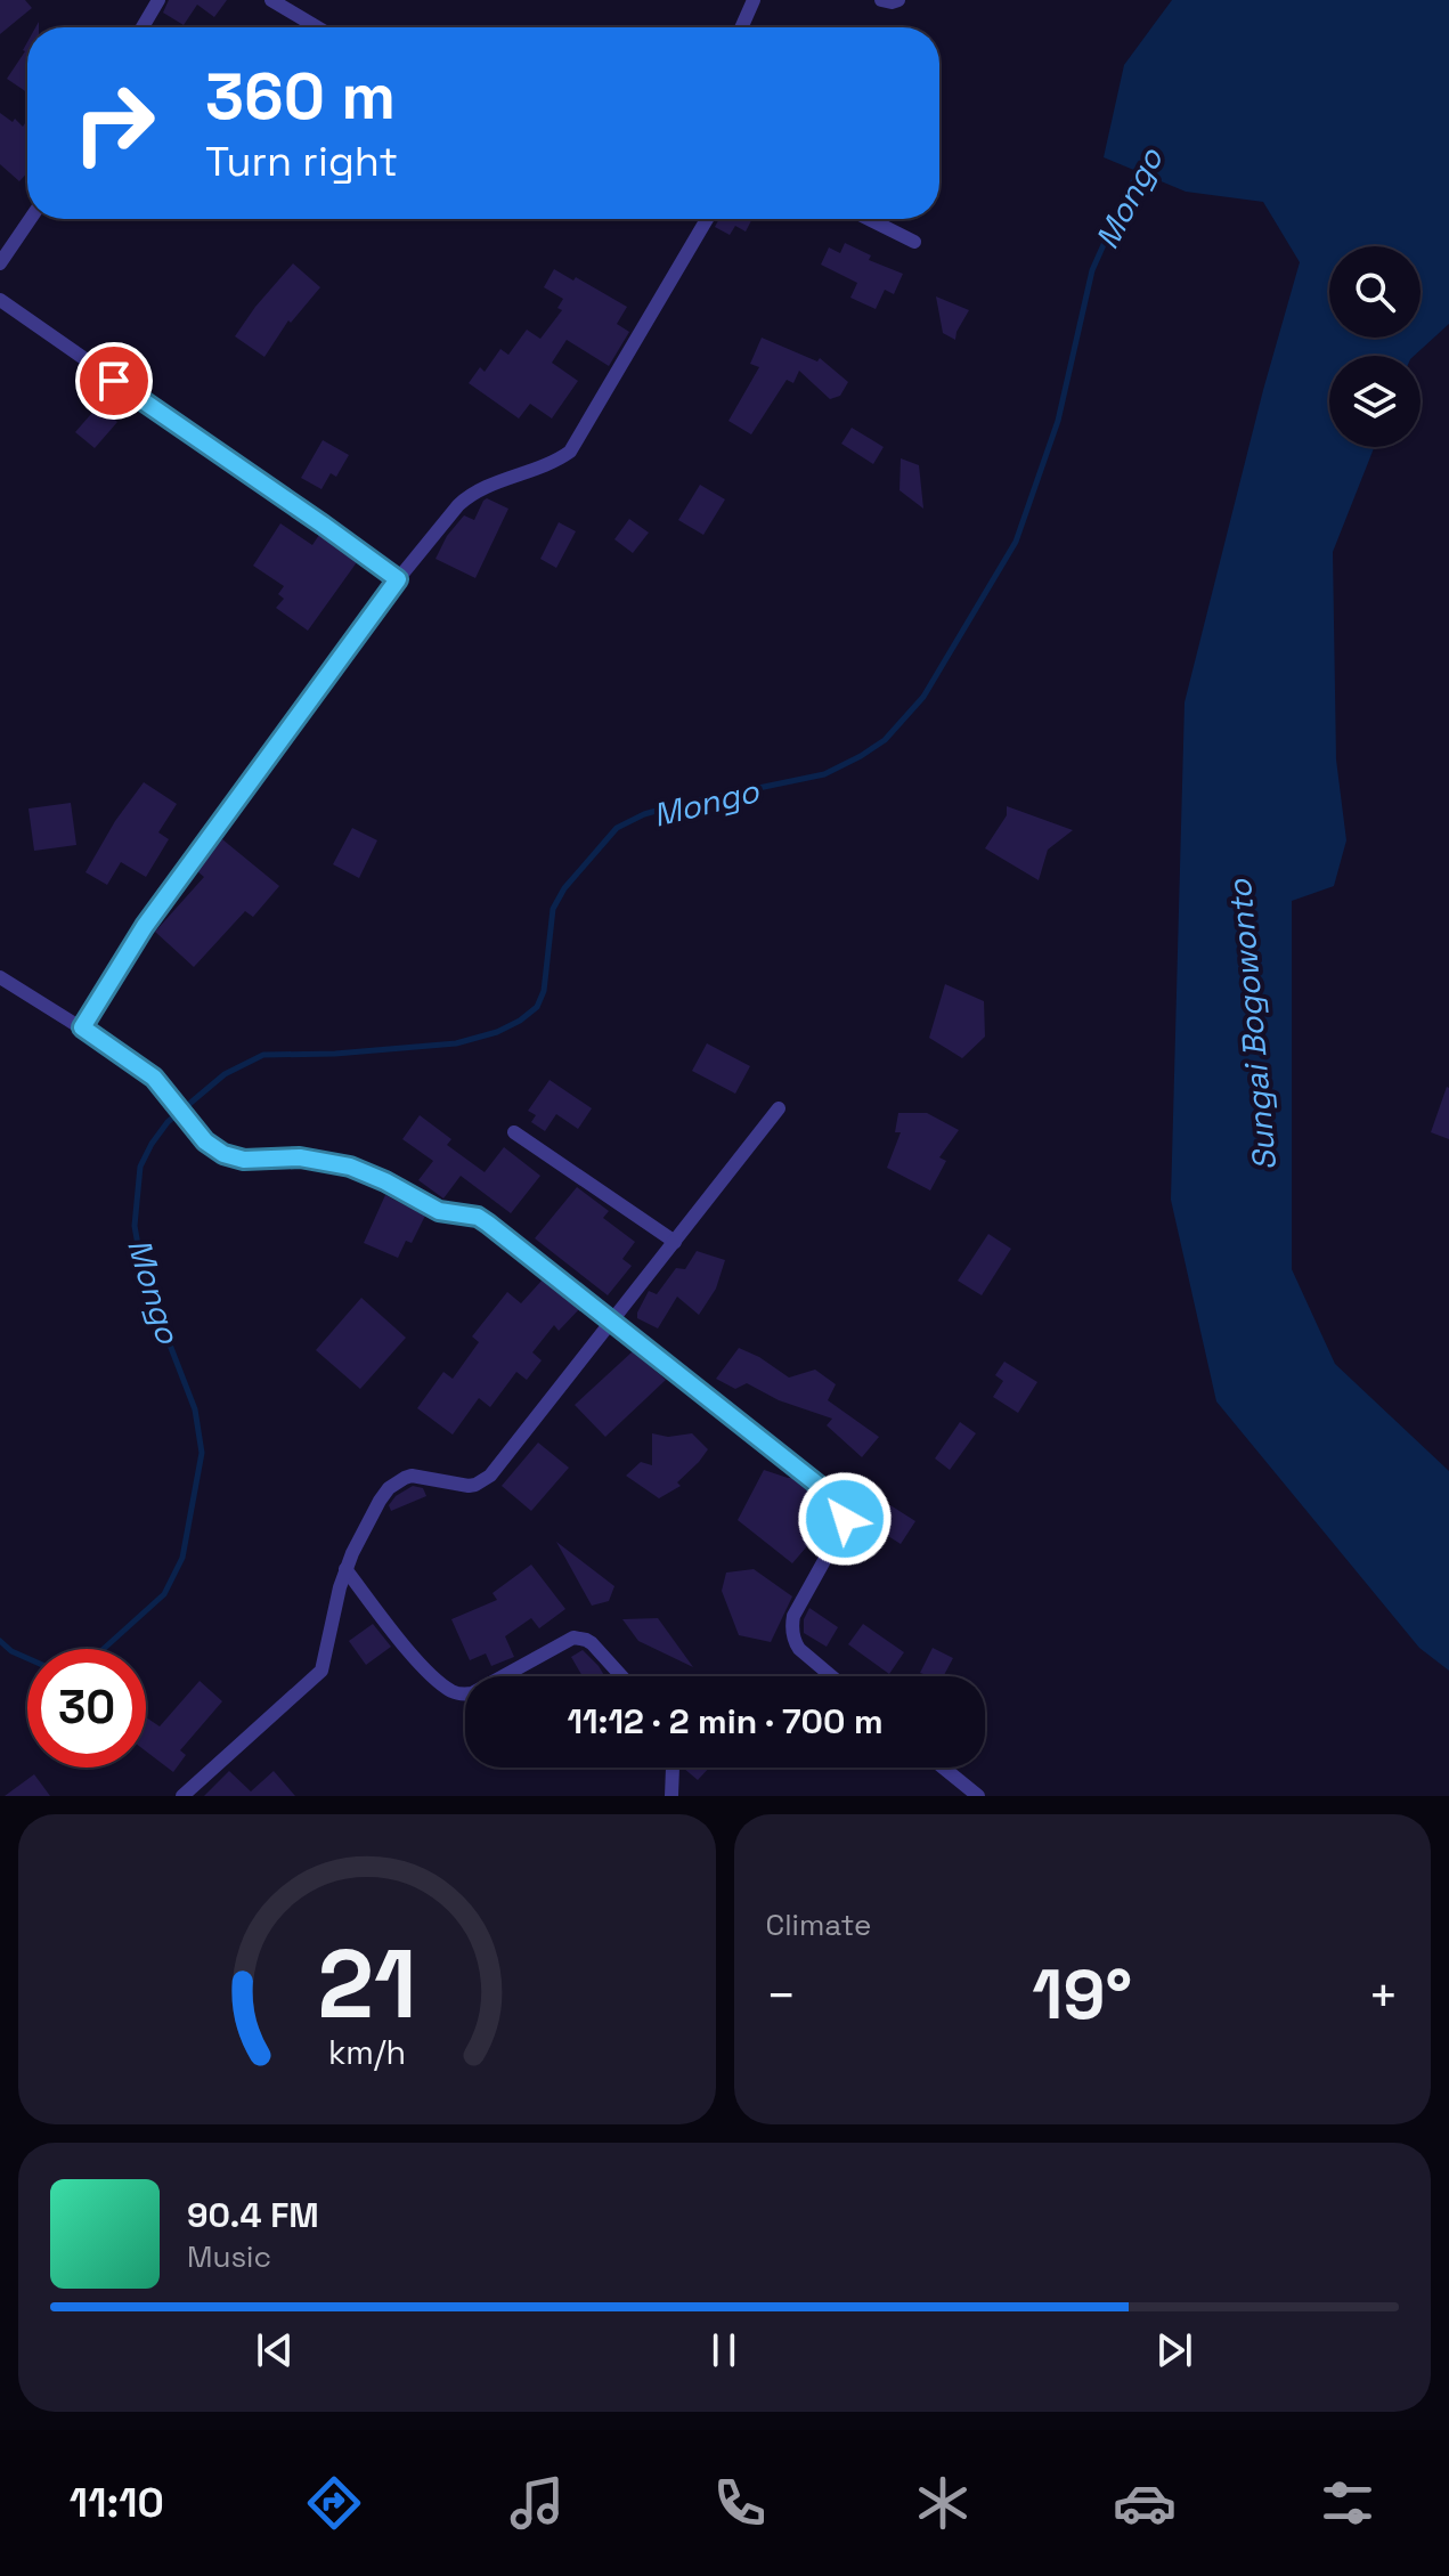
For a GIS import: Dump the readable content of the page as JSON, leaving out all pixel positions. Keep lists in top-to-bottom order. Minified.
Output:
{"water":["Mongo","Sungai Bogowonto"],"page":{"turn":["360 m","Turn right"],"limit":"30","trip":"11:12 · 2 min · 700 m","tile":"Climate","heat":["−","19°","+"],"song":["90.4 FM","Music"],"tabs":"11:10","gauge":["21","km/h"]}}
